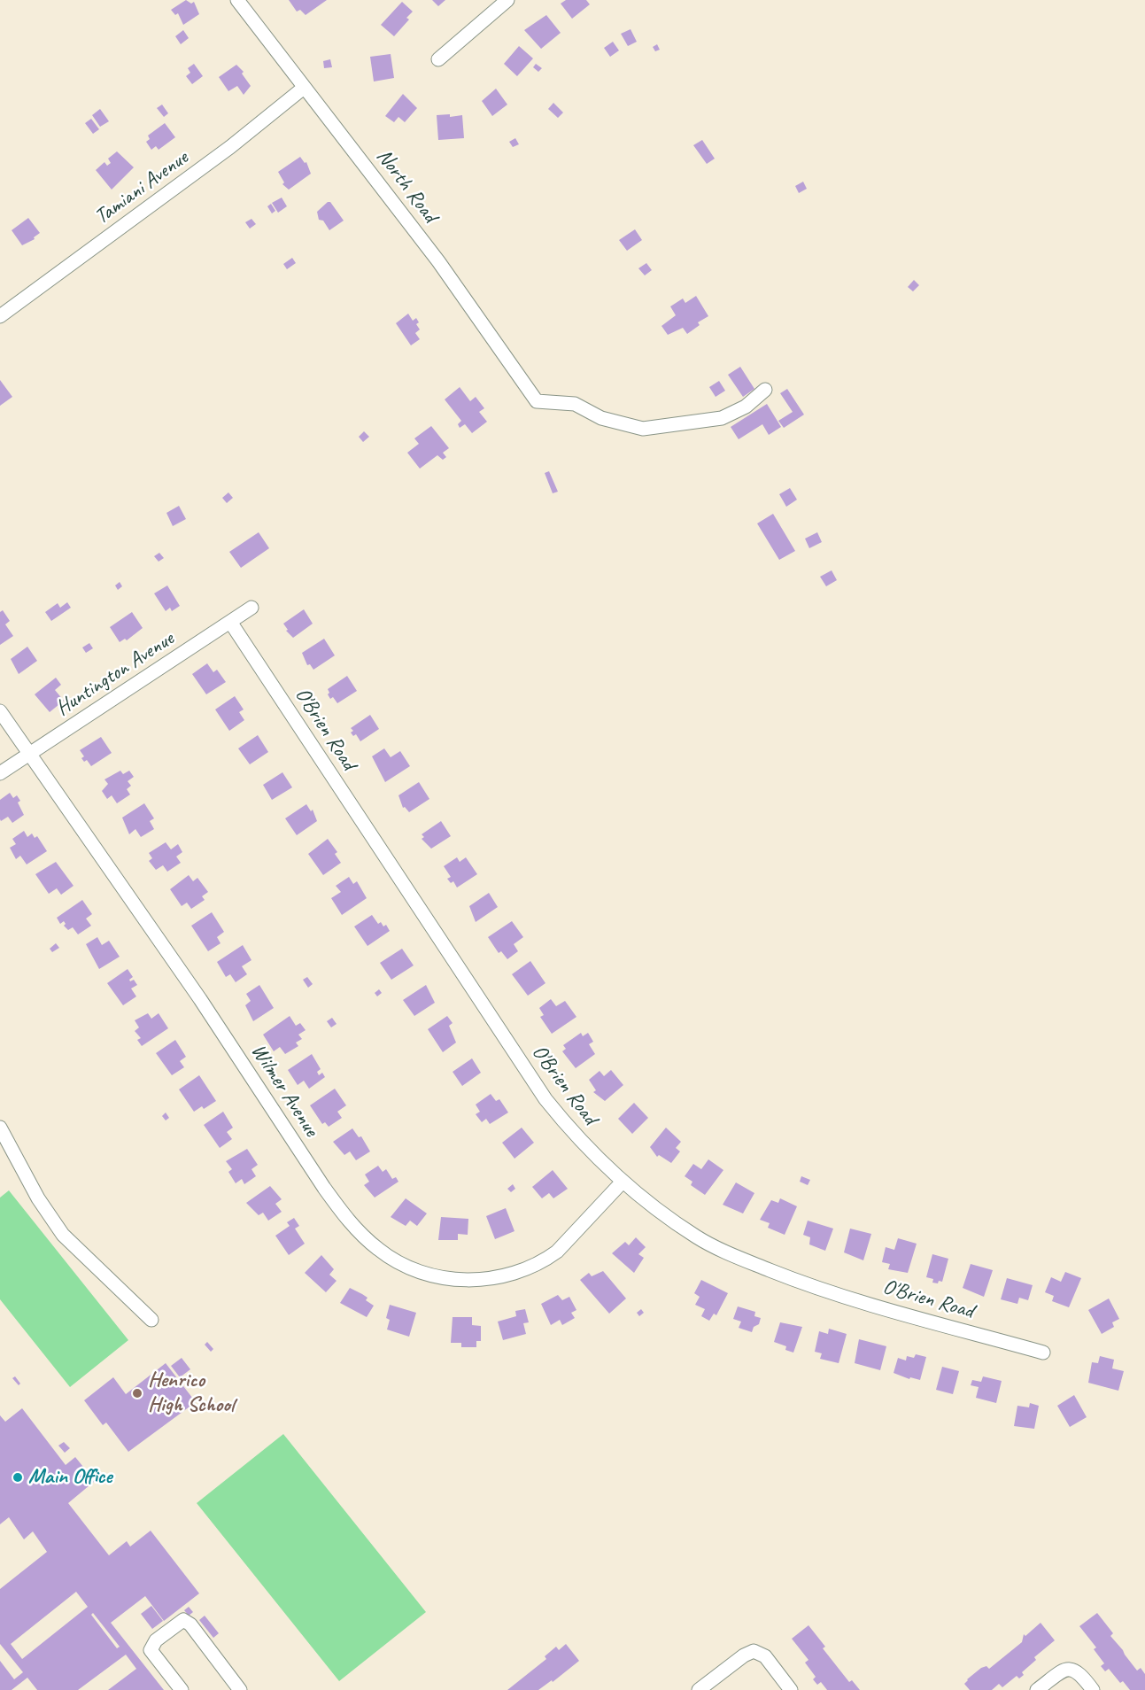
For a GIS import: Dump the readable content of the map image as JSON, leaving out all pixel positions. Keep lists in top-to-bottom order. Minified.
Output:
{"streets":{"street":["North Road","Tamiani Avenue","Huntington Avenue","O'Brien Road","Wilmer Avenue"]},"crossings":[["North Road","Tamiani Avenue"],["Huntington Avenue","O'Brien Road"],["Huntington Avenue","Wilmer Avenue"],["O'Brien Road","Wilmer Avenue"]],"places":["Henrico High School","Main Office"]}
